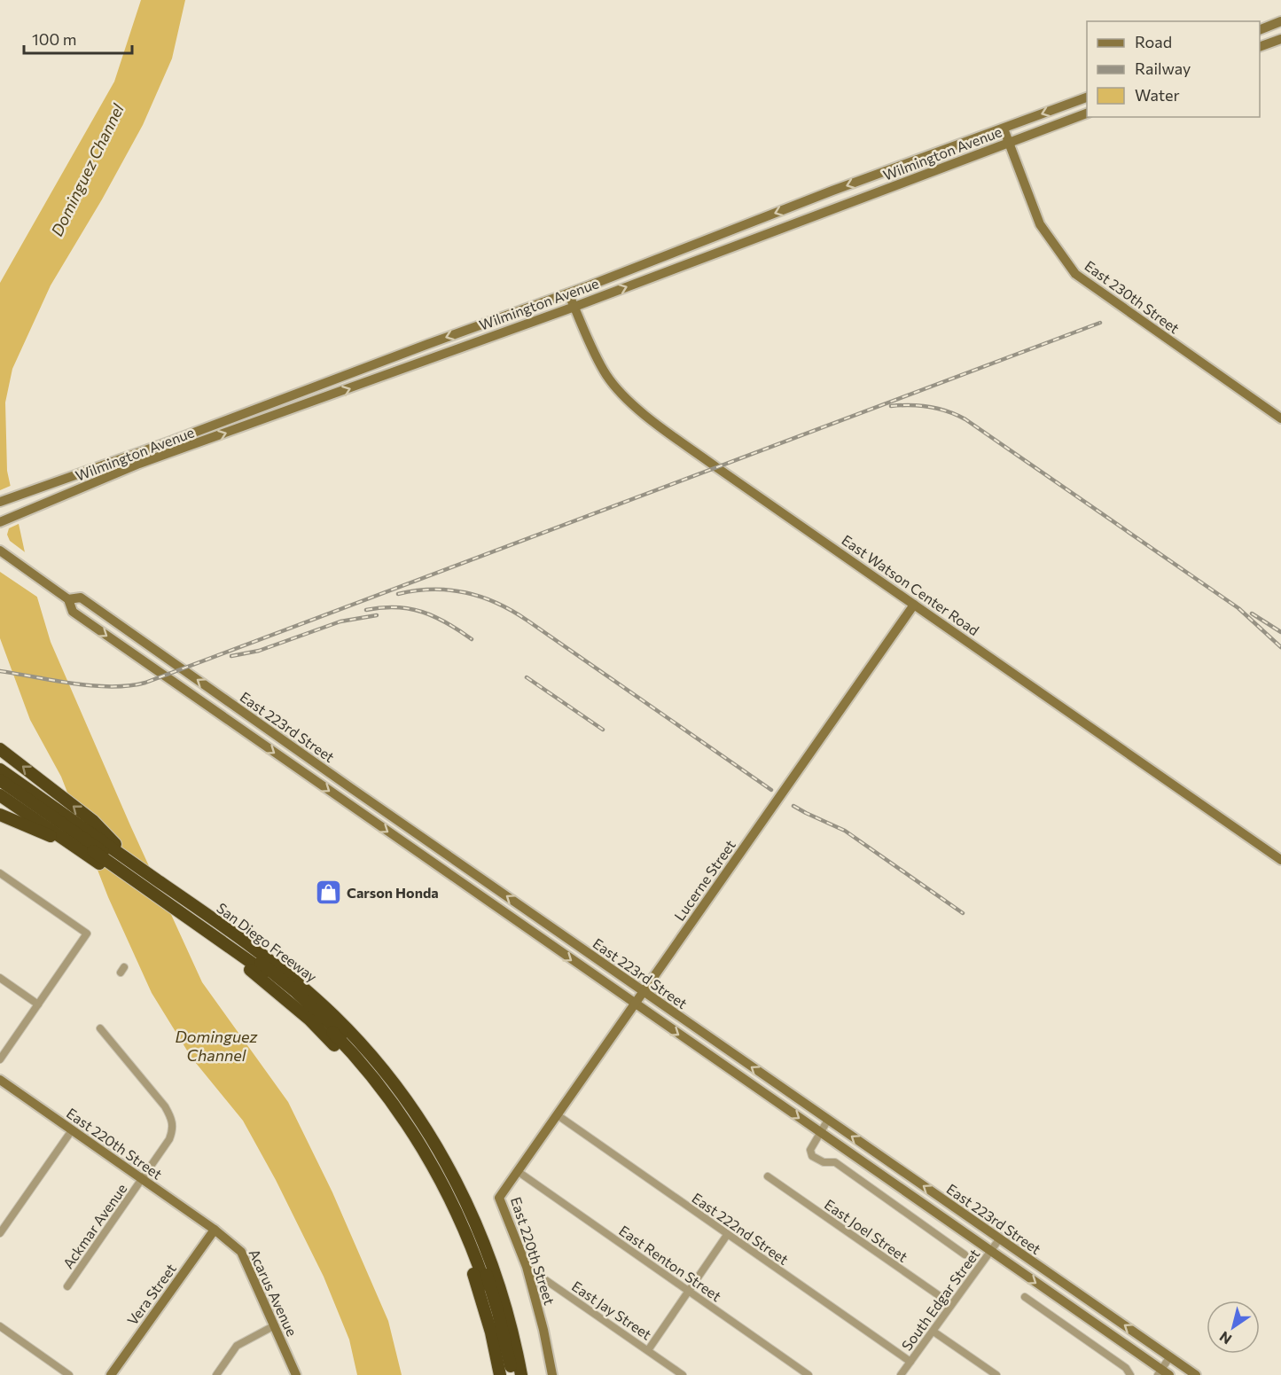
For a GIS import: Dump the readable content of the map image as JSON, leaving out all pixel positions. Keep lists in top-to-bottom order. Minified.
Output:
{"streets":{"highway":["San Diego Freeway"],"main road":["Wilmington Avenue","East 230th Street","East Watson Center Road","East 223rd Street","Lucerne Street","East 220th Street","Acarus Avenue","Vera Street"],"street":["Ackmar Avenue","East 222nd Street","East Joel Street","East Renton Street","South Edgar Street","East Jay Street"]},"crossings":[["Wilmington Avenue","East 230th Street"],["Wilmington Avenue","East Watson Center Road"],["East Watson Center Road","Lucerne Street"],["East 223rd Street","Lucerne Street"],["East 223rd Street","South Edgar Street"],["Lucerne Street","East 220th Street"],["Lucerne Street","East 222nd Street"],["Lucerne Street","East Renton Street"],["East 220th Street","Ackmar Avenue"],["East 220th Street","East Renton Street"],["East 220th Street","Acarus Avenue"],["East 220th Street","Vera Street"],["East 220th Street","East Jay Street"],["East 222nd Street","South Edgar Street"],["East Joel Street","South Edgar Street"],["Acarus Avenue","Vera Street"]],"water":["Dominguez Channel"],"places":{"shop":["Carson Honda"]},"legend":["Road","Railway","Water"],"scale_bar":"100 m","north":"bottom left"}
